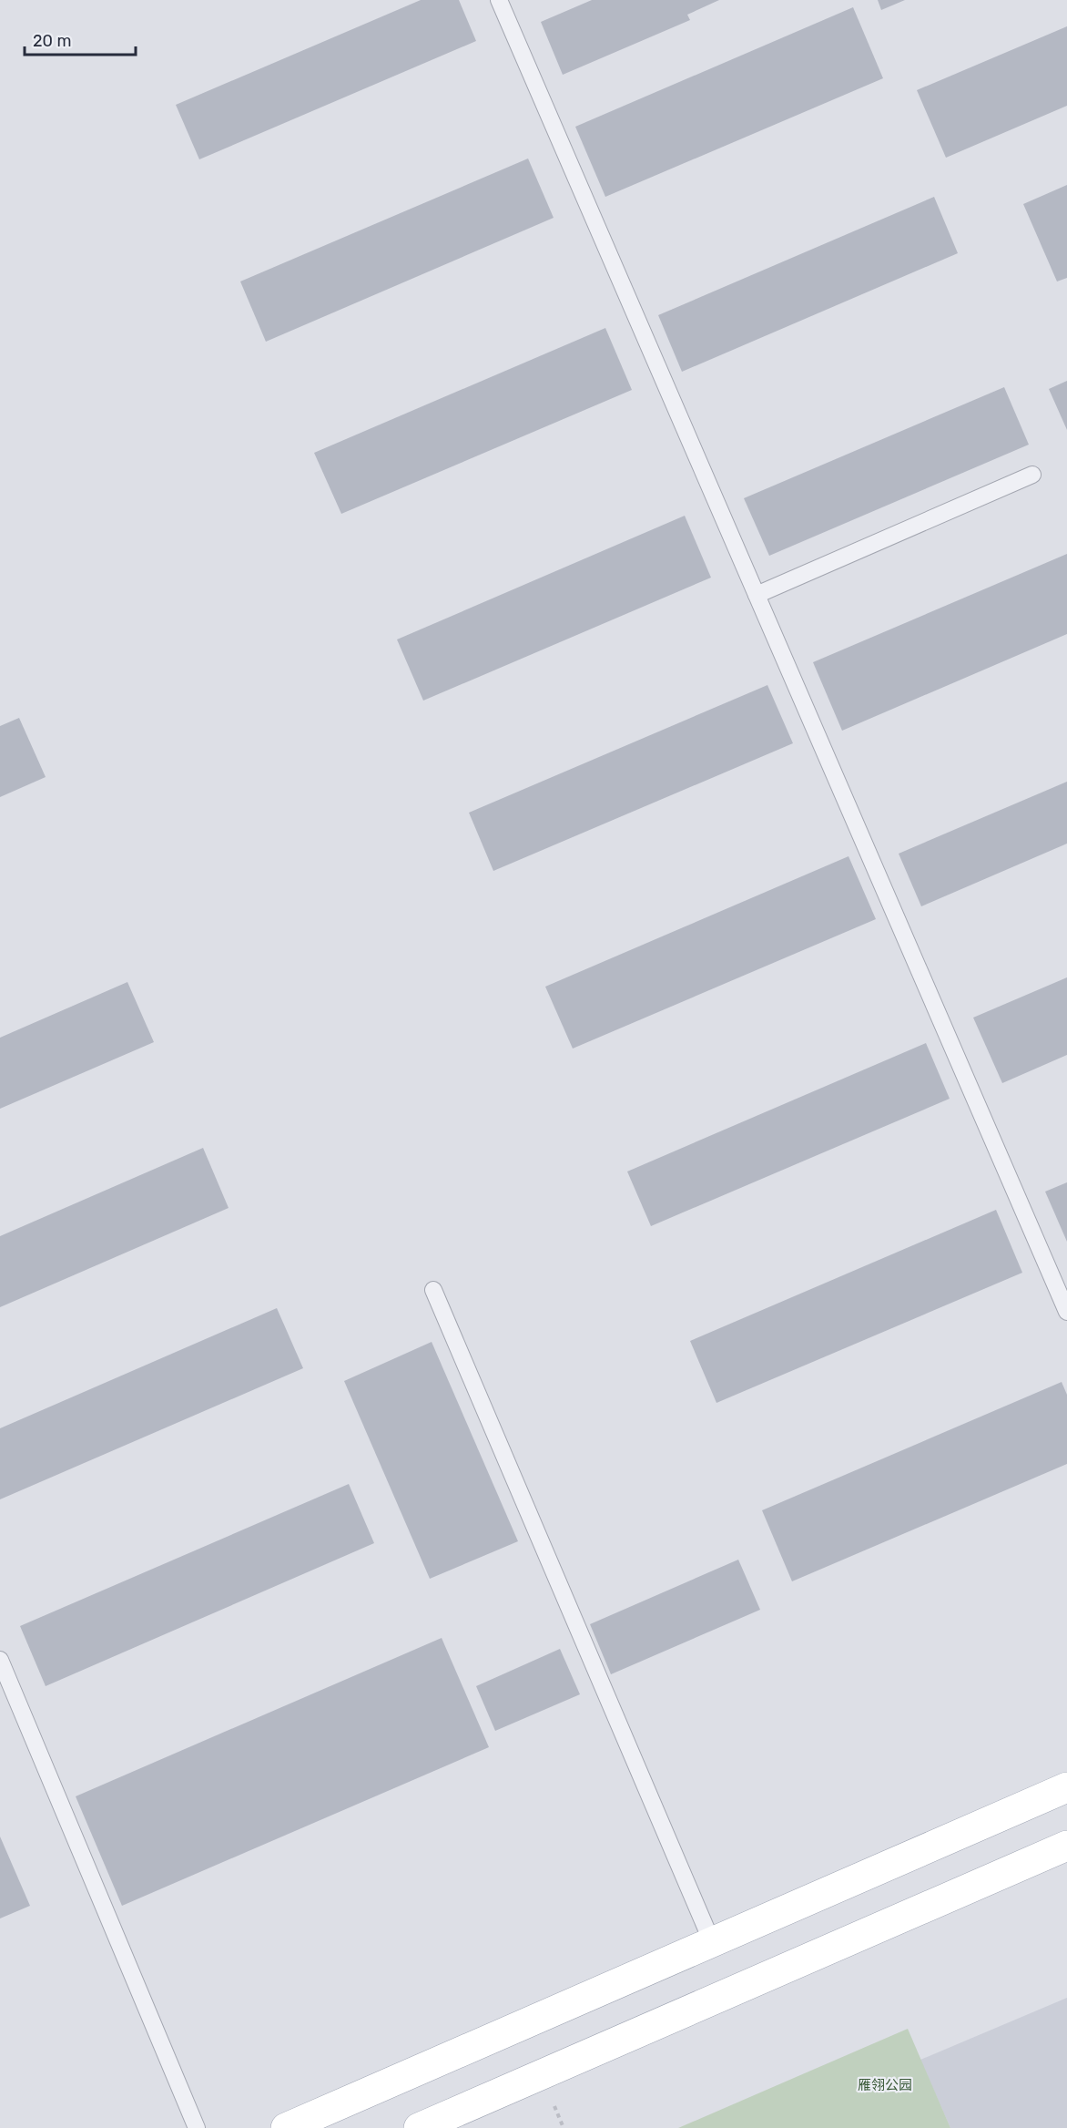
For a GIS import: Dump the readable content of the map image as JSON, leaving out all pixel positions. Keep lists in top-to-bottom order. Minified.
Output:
{"parks":["雁翎公园"],"scale_bar":"20 m"}
